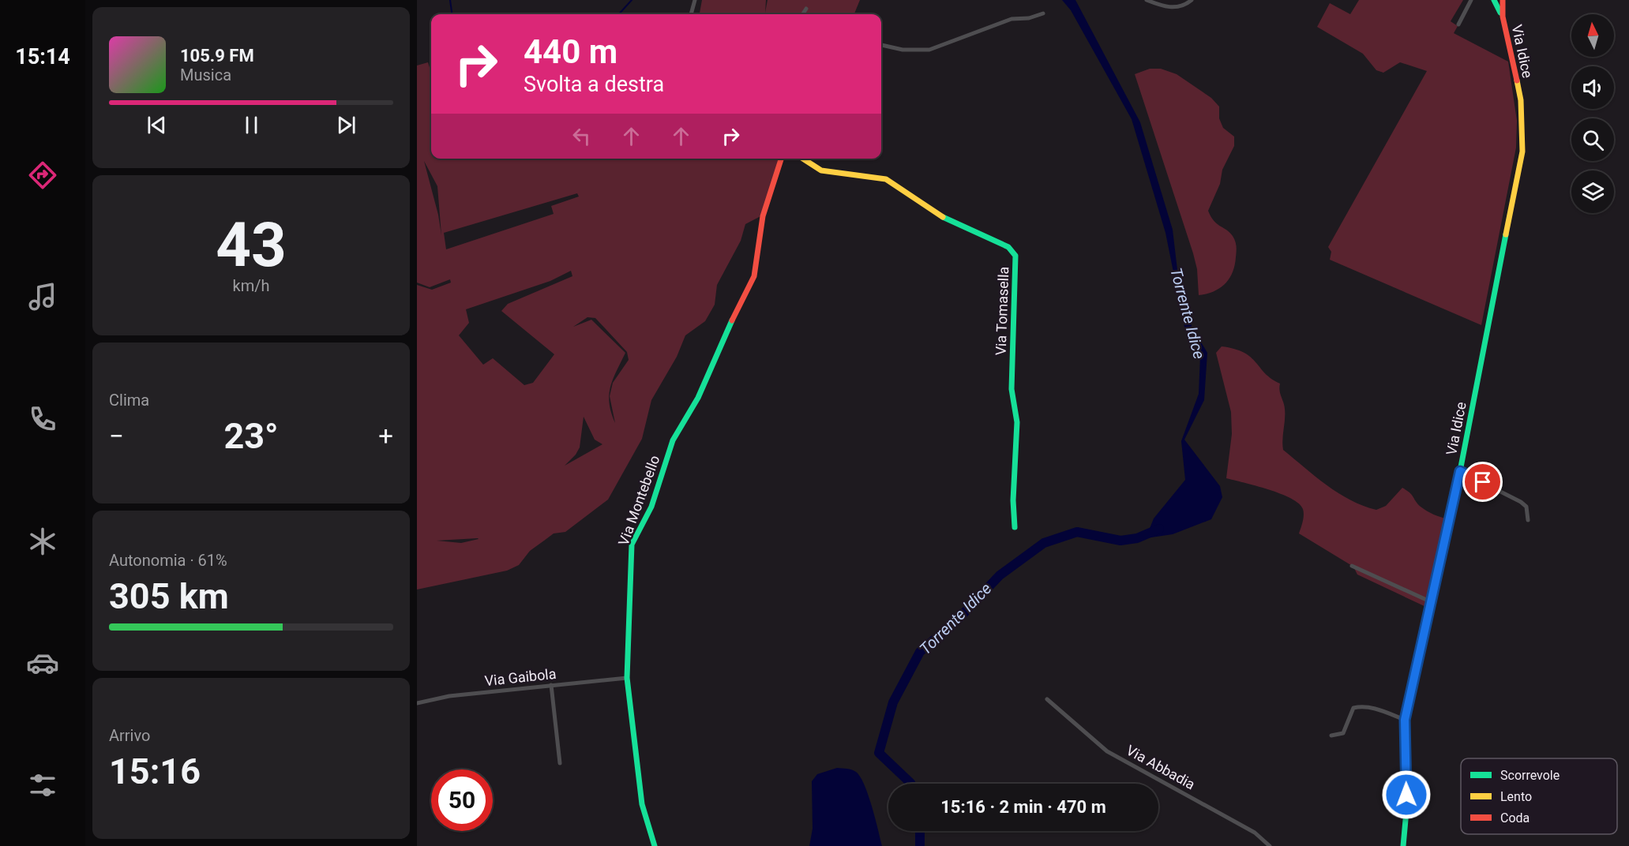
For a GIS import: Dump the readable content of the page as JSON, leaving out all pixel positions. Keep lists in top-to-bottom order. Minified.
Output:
{"streets":{"street":["Via Idice","Via Tomasella","Via Montebello","Via Gaibola","Via Abbadia"]},"crossings":[["Via Montebello","Via Gaibola"]],"water":["Torrente Idice"],"legend":["Scorrevole","Lento","Coda"],"north":"top","page":{"tabs":"15:14","turn":["440 m","Svolta a destra"],"song":["105.9 FM","Musica"],"tile":[["43","km/h"],"Clima",["Autonomia · 61%","305 km"],["Arrivo","15:16"]],"heat":["−","23°","+"],"limit":"50","trip":"15:16 · 2 min · 470 m"}}
